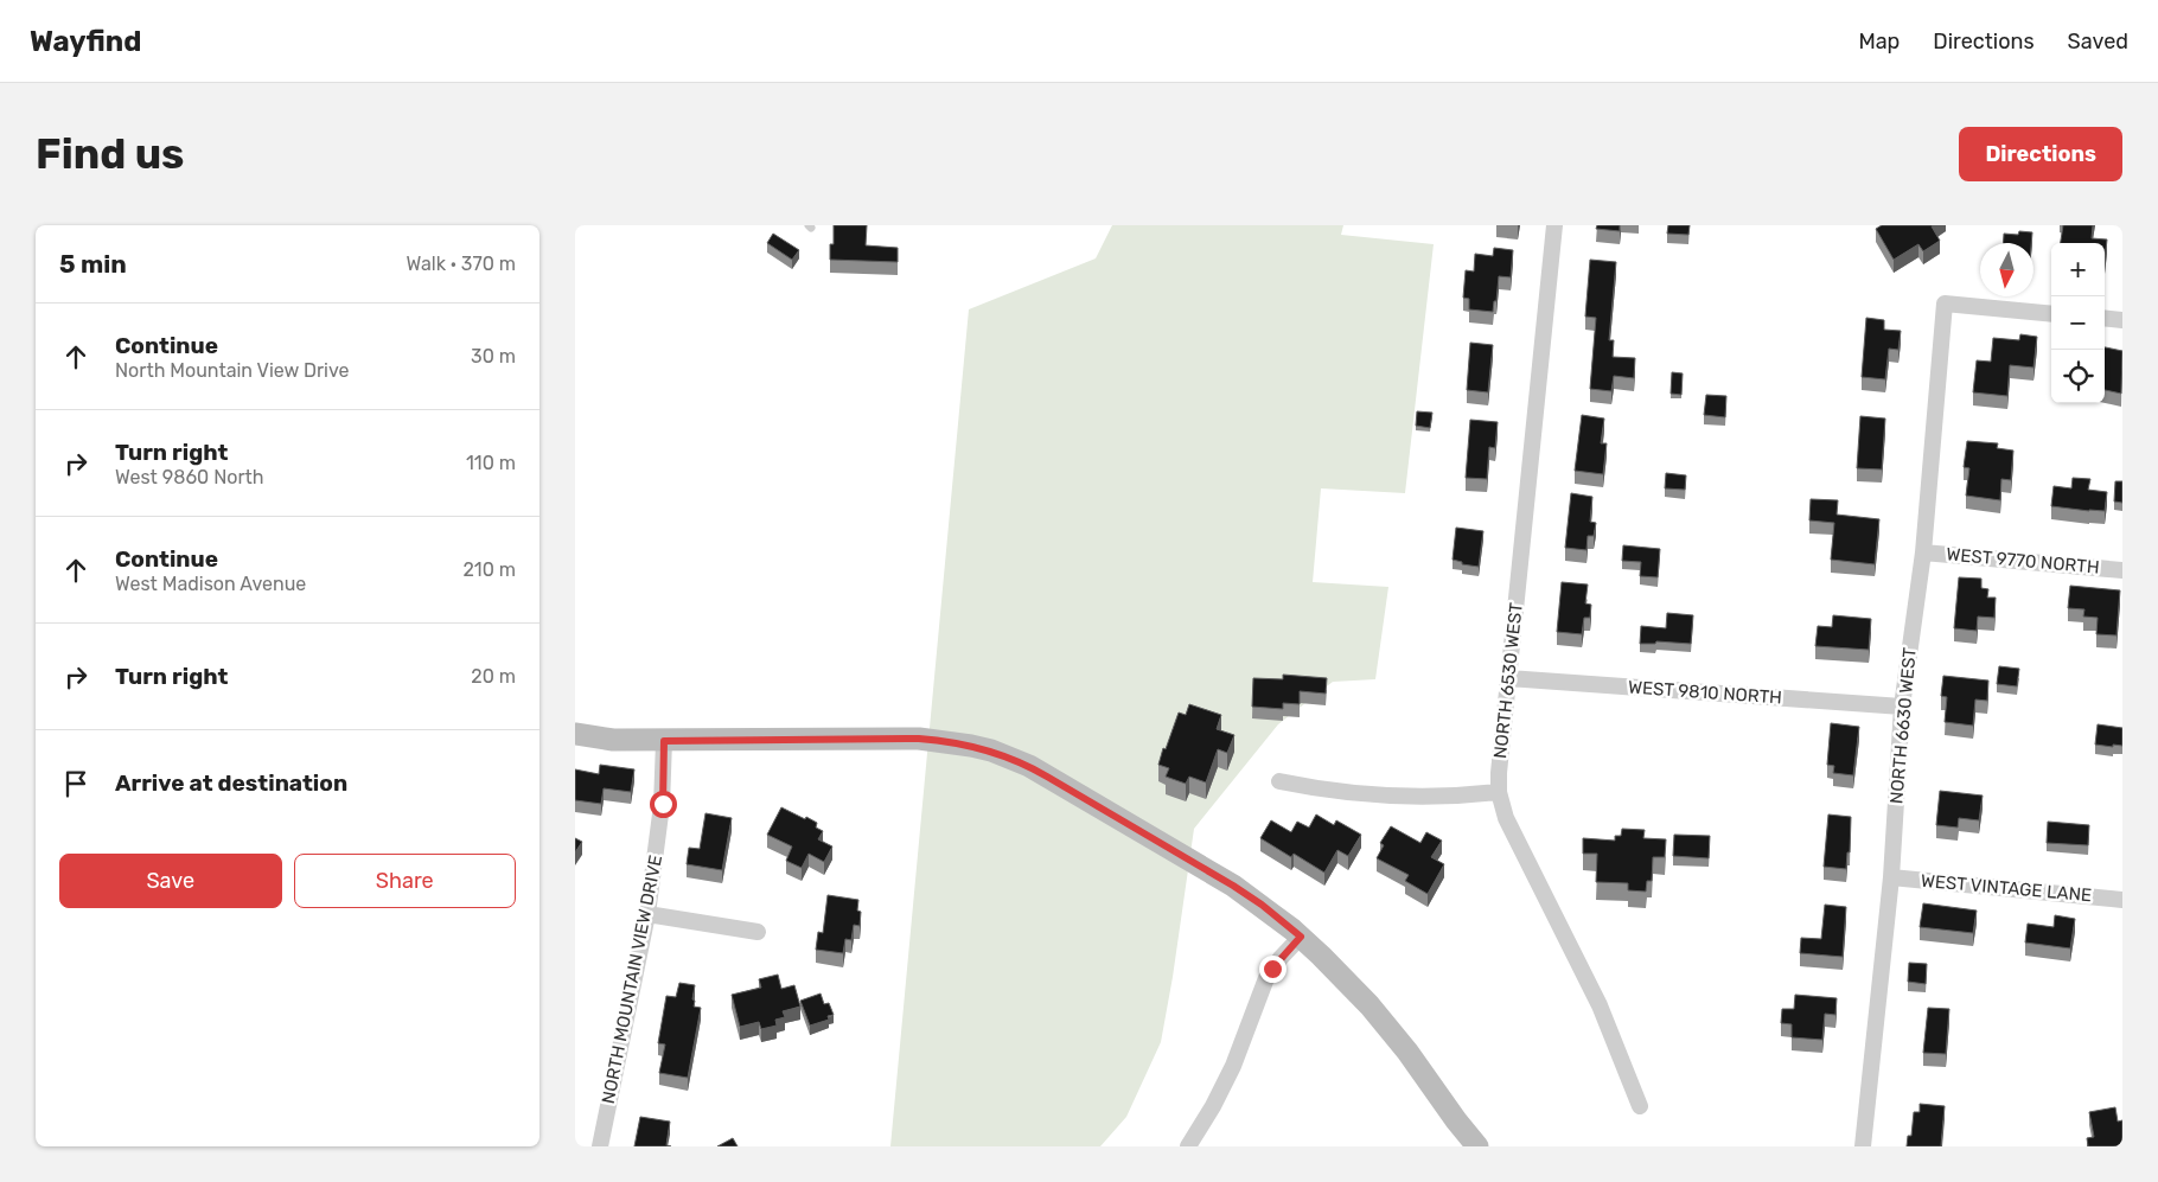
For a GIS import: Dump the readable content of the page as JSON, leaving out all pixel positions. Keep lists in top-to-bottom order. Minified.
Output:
{"streets":{"street":["WEST 9770 NORTH","NORTH 6530 WEST","WEST 9810 NORTH","NORTH 6630 WEST","WEST VINTAGE LANE","NORTH MOUNTAIN VIEW DRIVE"]},"crossings":[["WEST 9770 NORTH","NORTH 6630 WEST"],["NORTH 6530 WEST","WEST 9810 NORTH"],["WEST 9810 NORTH","NORTH 6630 WEST"],["NORTH 6630 WEST","WEST VINTAGE LANE"]],"north":"bottom","page":{"header":"Wayfind","nav":["Map","Directions","Saved"],"buttons":["Directions",["Save","Share"]],"title":"Find us","heading":["5 min","Walk · 370 m"],"map_buttons":["+","−"],"list":[["Continue","North Mountain View Drive","30 m"],["Turn right","West 9860 North","110 m"],["Continue","West Madison Avenue","210 m"],["Turn right","20 m"],"Arrive at destination"]}}
